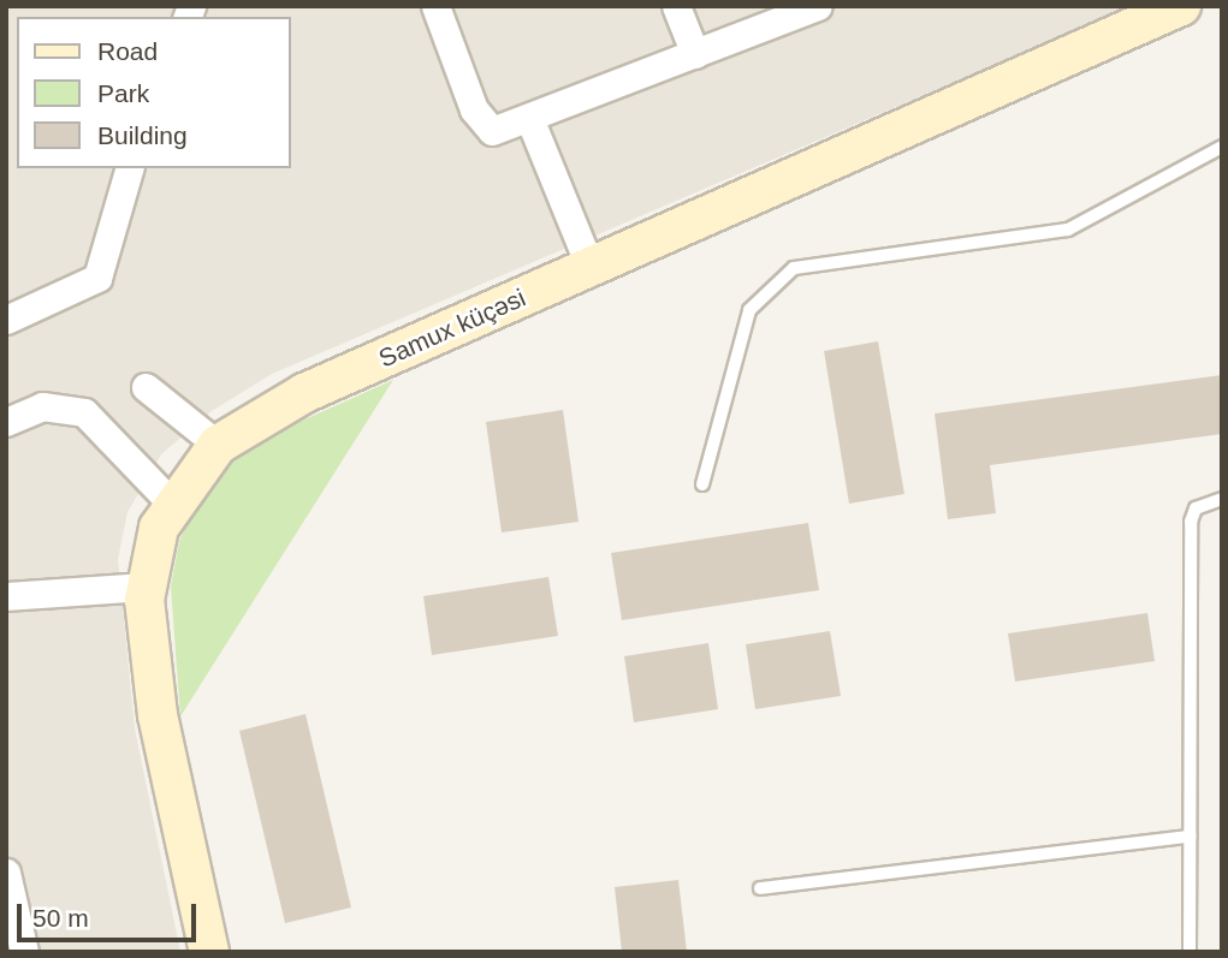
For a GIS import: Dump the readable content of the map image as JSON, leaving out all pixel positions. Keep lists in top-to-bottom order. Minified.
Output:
{"streets":{"main road":["Samux küçəsi"]},"legend":["Road","Park","Building"],"scale_bar":"50 m"}
